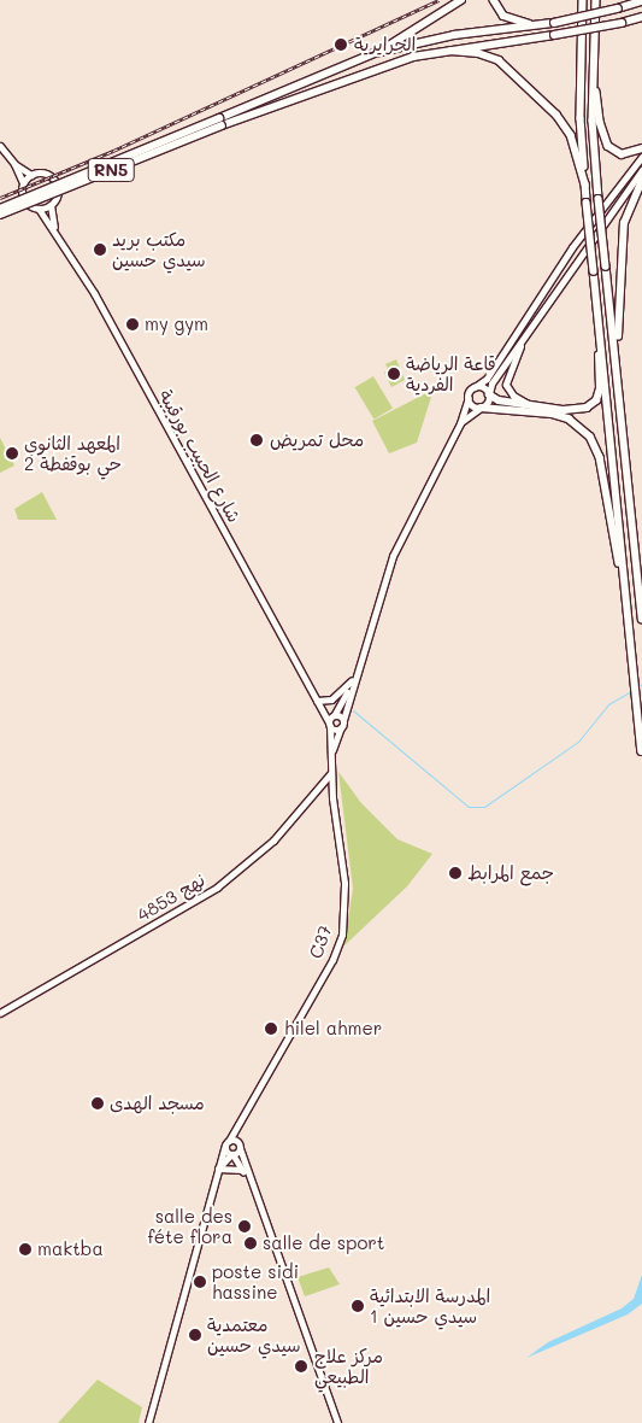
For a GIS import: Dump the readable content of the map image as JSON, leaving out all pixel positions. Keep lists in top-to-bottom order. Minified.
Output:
{"streets":{"highway":["RN5"],"main road":["شارع الحبيب بورقيبة","C37"],"street":["نهج 4853"]},"crossings":[["نهج 4853","C37"]],"places":["الحرايرية","مكتب بريد سيدي حسين","my gym","قاعة الرياضة الفردية","محل تمريض","المعهد الثانوي حي بوقفطة 2","جمع المرابط","hilel ahmer","مسجد الهدى","salle des féte flora","salle de sport","maktba","poste sidi hassine","المدرسة الابتدائية سيدي حسين 1","معتمدية سيدي حسين","مركز علاج الطبيعي"]}
